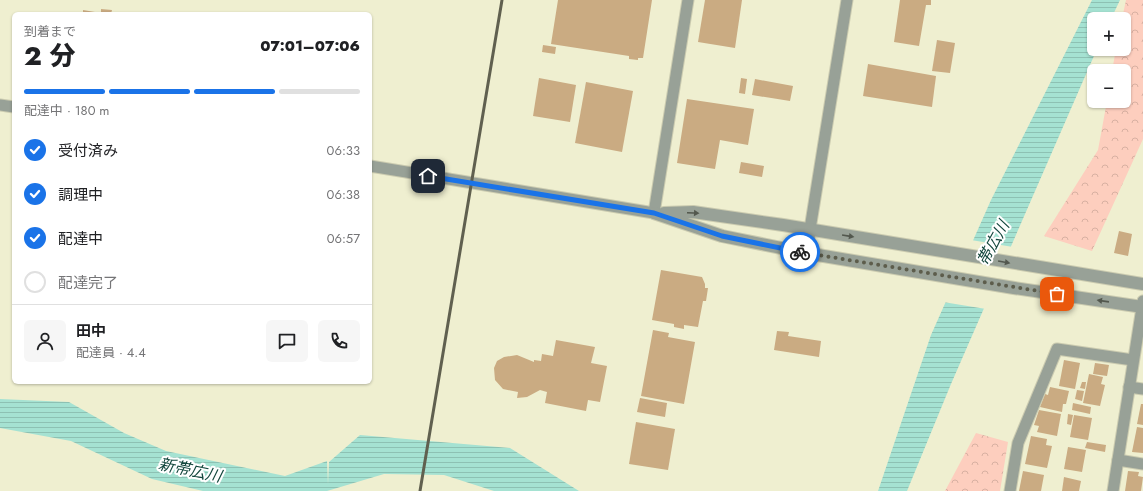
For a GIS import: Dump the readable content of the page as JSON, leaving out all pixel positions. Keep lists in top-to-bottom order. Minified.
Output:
{"water":["帯広川","新帯広川"],"page":{"map_buttons":["+","−"],"heading":["2 分","到着まで","07:01–07:06"],"panel":["田中","配達員 · 4.4"],"bar":"配達中 · 180 m","list":[["受付済み","06:33"],["調理中","06:38"],["配達中","06:57"],"配達完了"]}}
